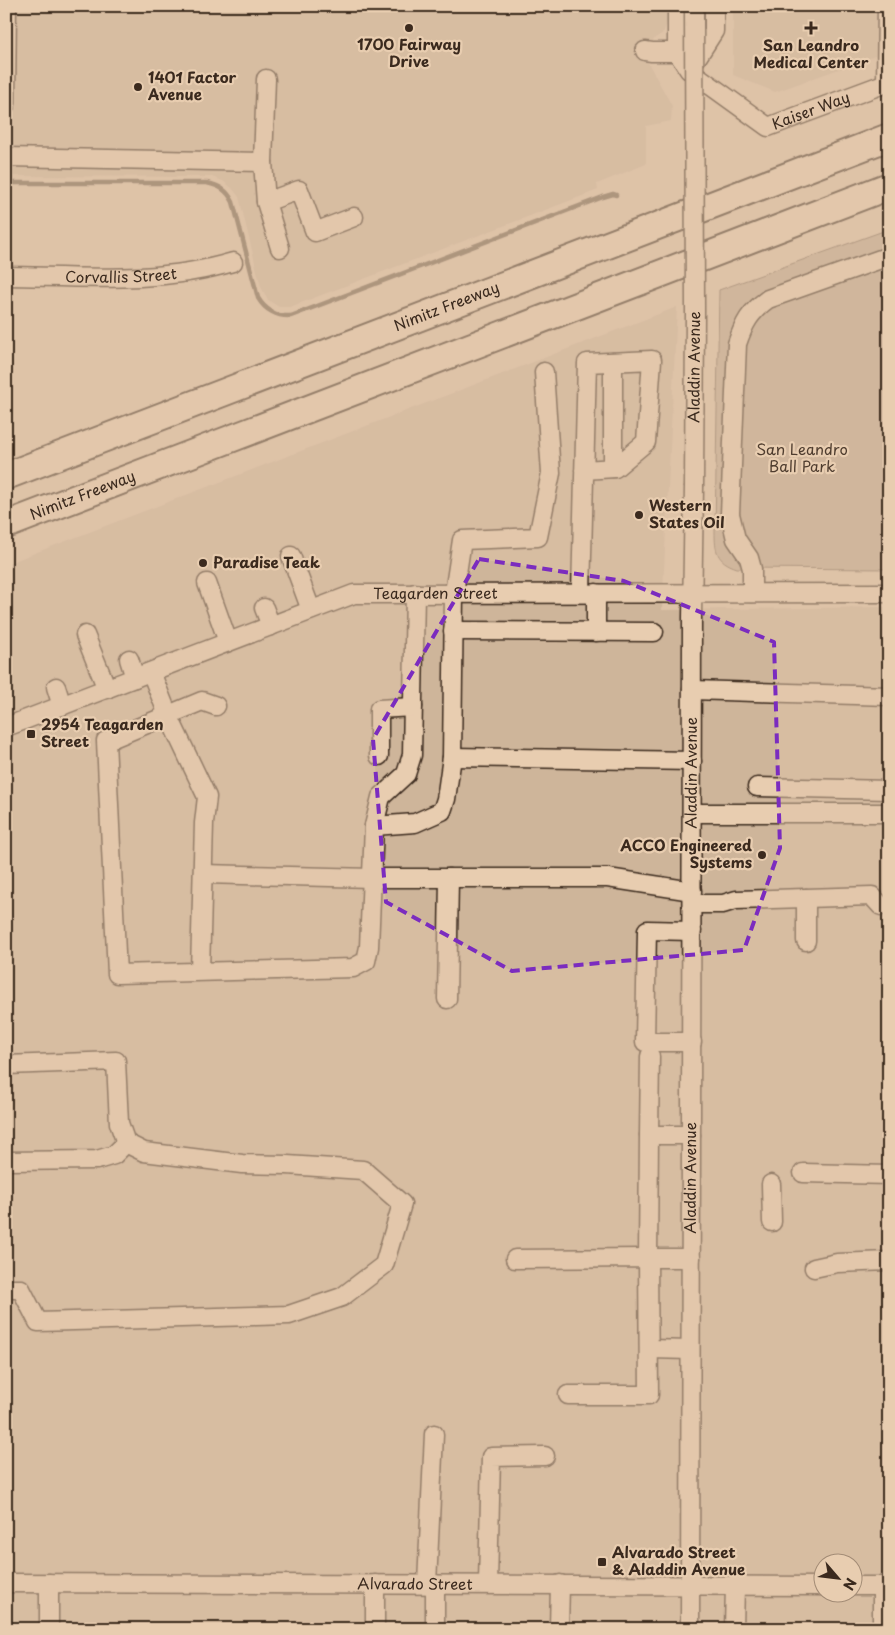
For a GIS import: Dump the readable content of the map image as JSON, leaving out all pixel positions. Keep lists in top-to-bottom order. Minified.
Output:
{"streets":{"highway":["Nimitz Freeway"],"street":["Kaiser Way","Corvallis Street","Aladdin Avenue","Teagarden Street","Alvarado Street"]},"crossings":[["Aladdin Avenue","Teagarden Street"],["Aladdin Avenue","Alvarado Street"]],"parks":["San Leandro Ball Park"],"places":{"other":["1700 Fairway Drive","1401 Factor Avenue","Western States Oil","Paradise Teak","ACCO Engineered Systems"],"health":["San Leandro Medical Center"],"transit":["2954 Teagarden Street","Alvarado Street & Aladdin Avenue"]},"north":"bottom right"}
